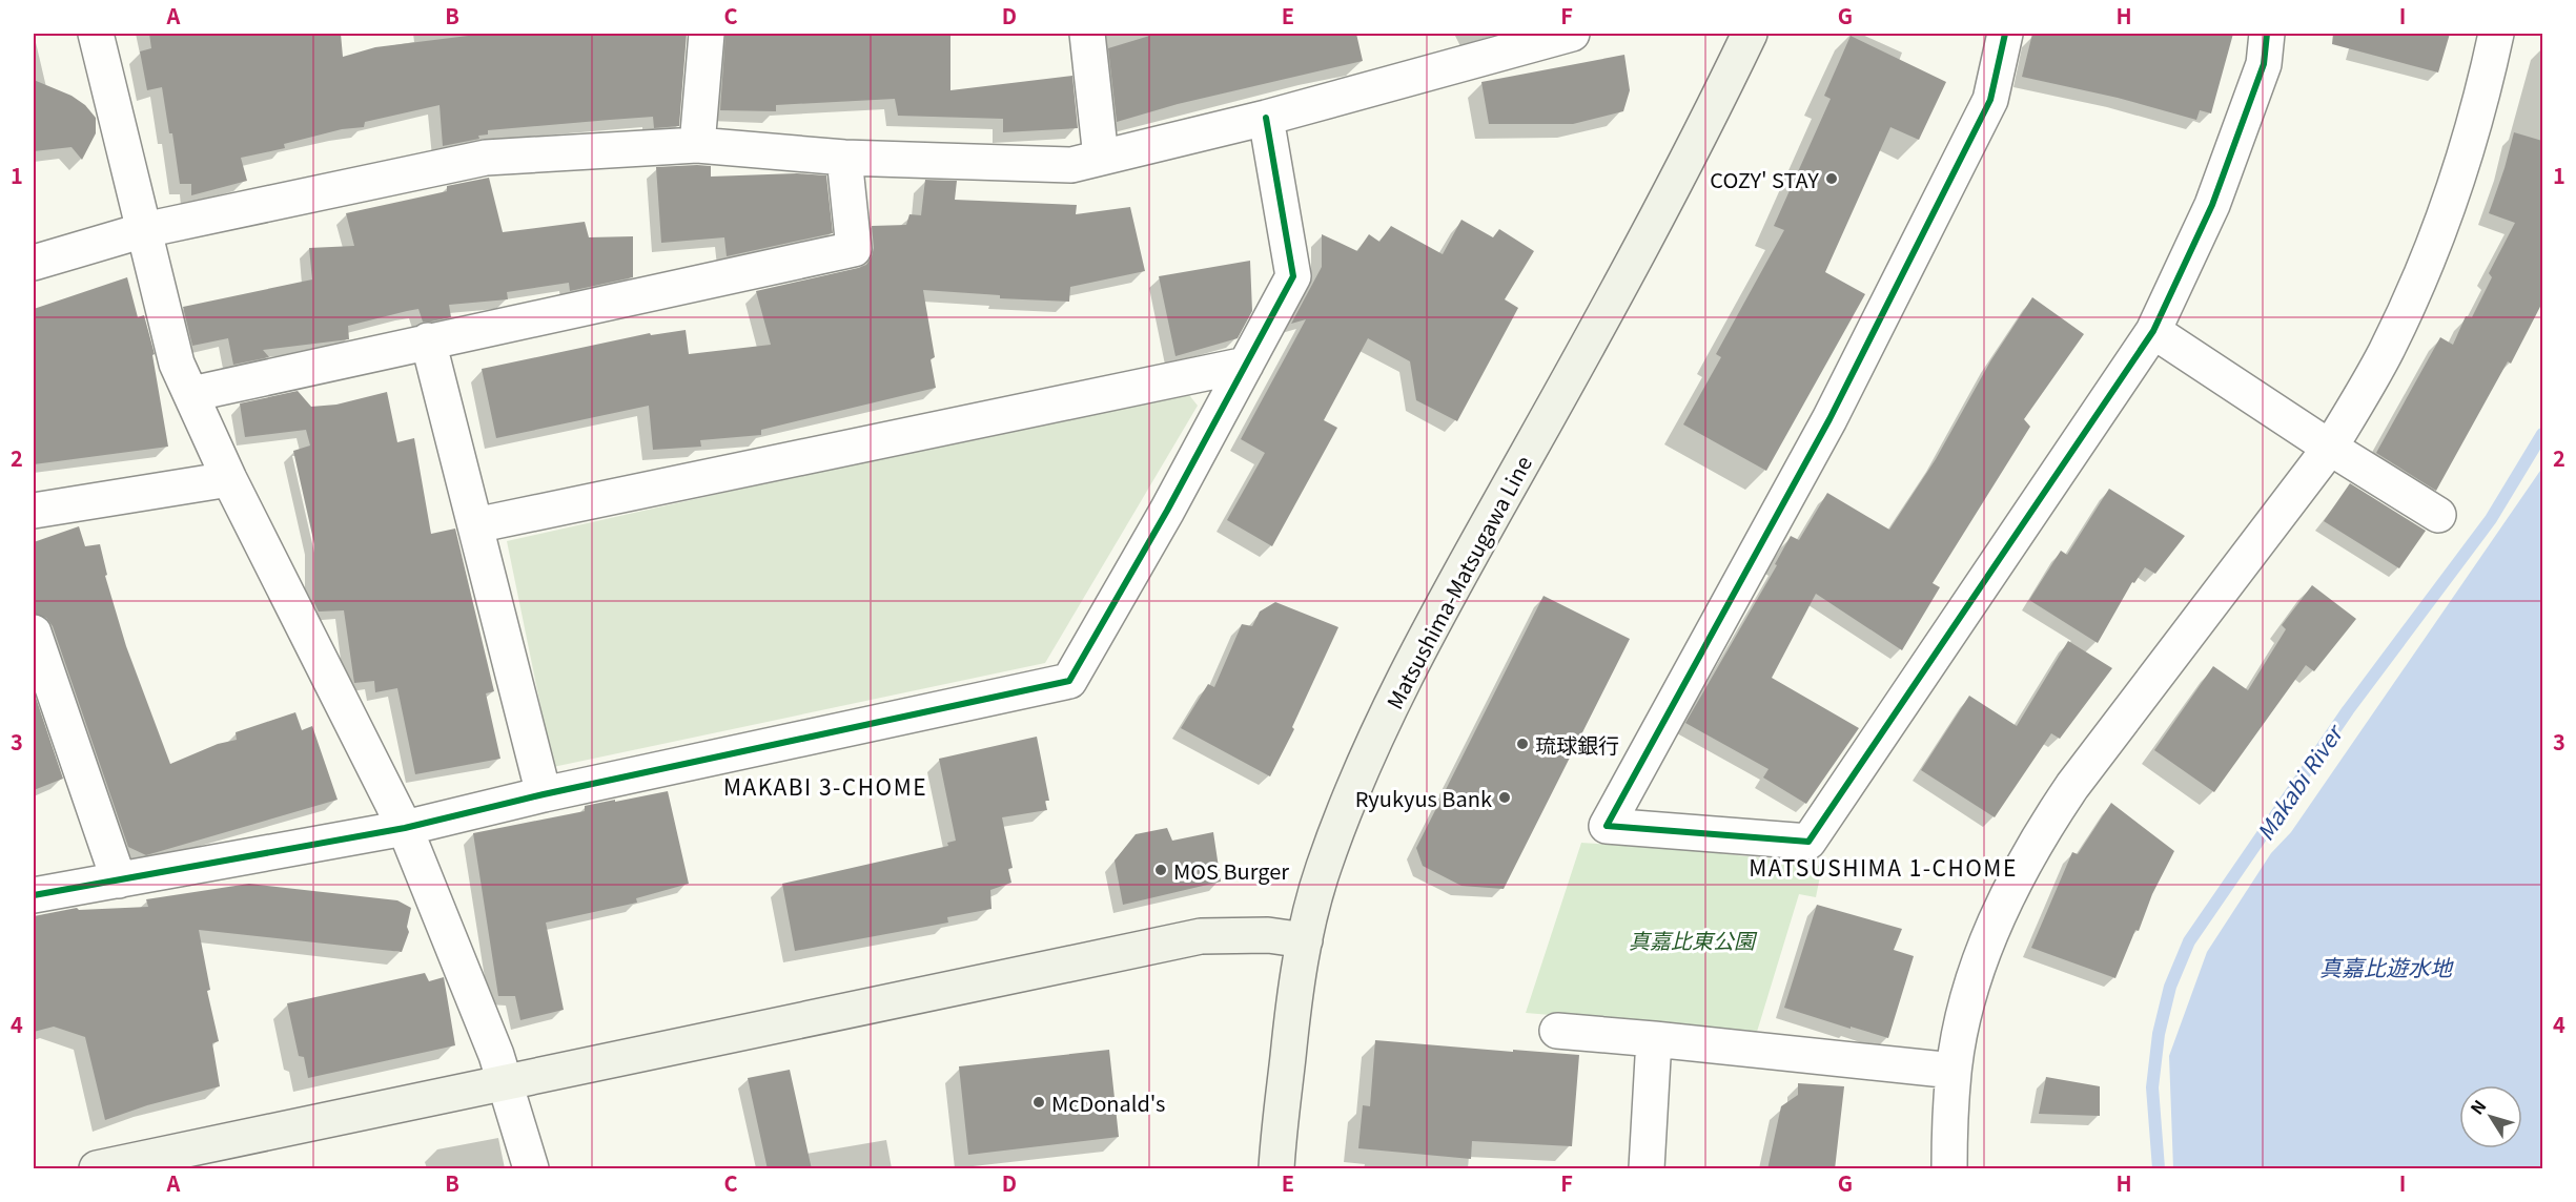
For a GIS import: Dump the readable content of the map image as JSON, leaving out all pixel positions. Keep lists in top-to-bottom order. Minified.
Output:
{"streets":{"street":["Matsushima-Matsugawa Line"]},"districts":["MAKABI 3-CHOME","MATSUSHIMA 1-CHOME"],"water":["Makabi River","真嘉比遊水地"],"parks":["真嘉比東公園"],"places":["COZY' STAY","琉球銀行","Ryukyus Bank","MOS Burger","McDonald's"],"north":"top left","grid":{"columns":["A","B","C","D","E","F","G","H","I"],"rows":["1","2","3","4"]}}
